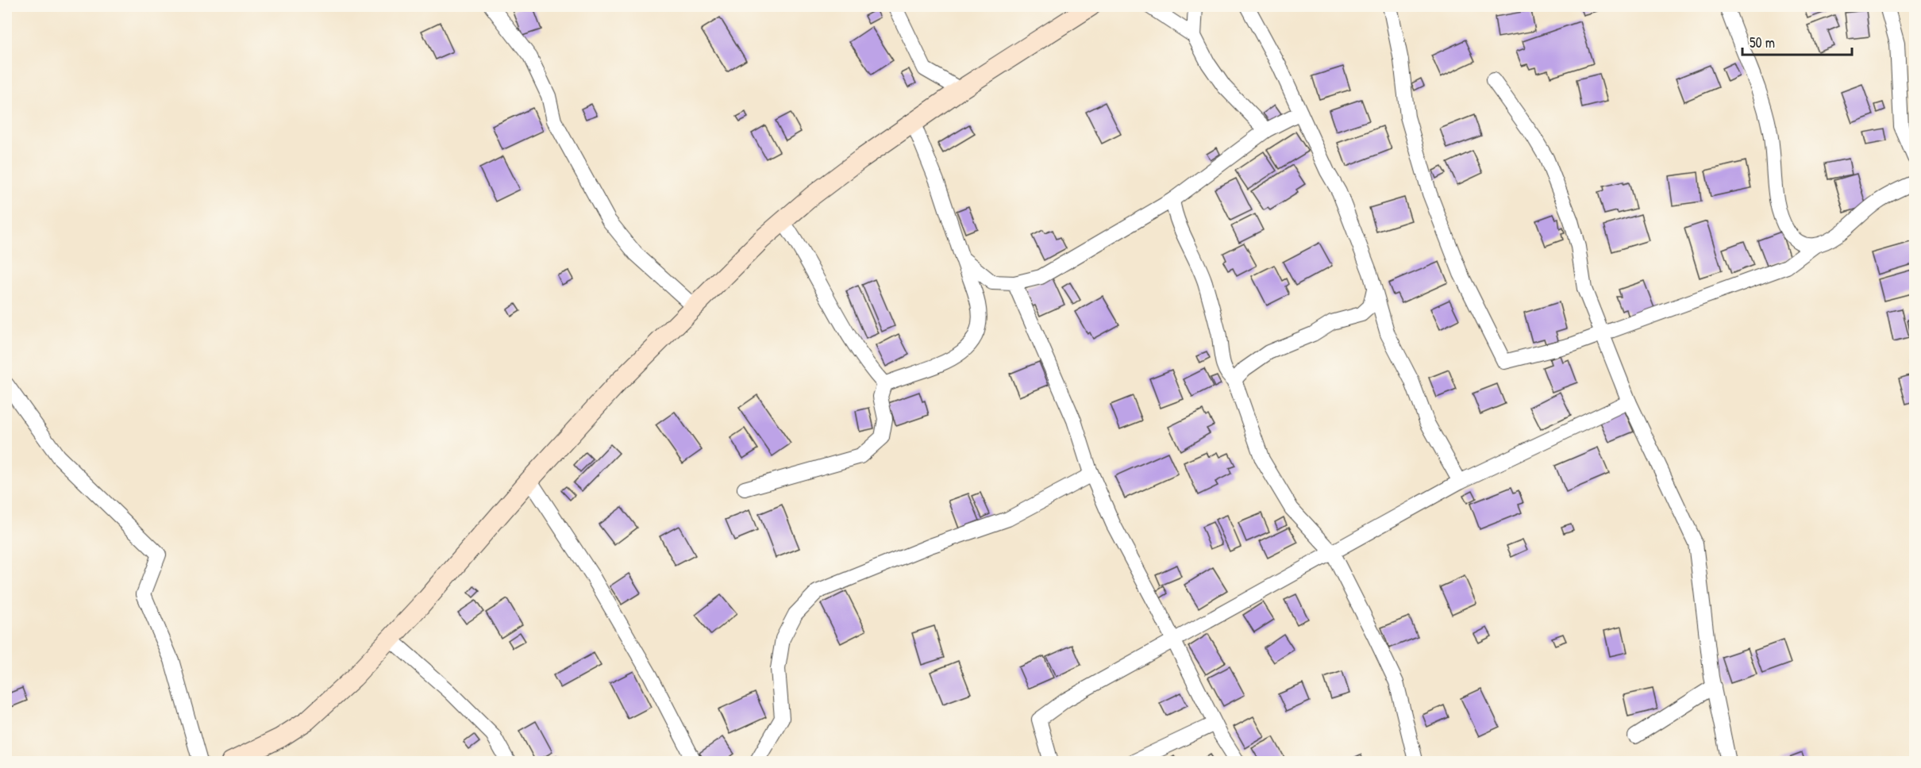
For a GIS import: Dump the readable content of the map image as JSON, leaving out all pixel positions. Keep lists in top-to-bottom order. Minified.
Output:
{"scale_bar":"50 m"}
